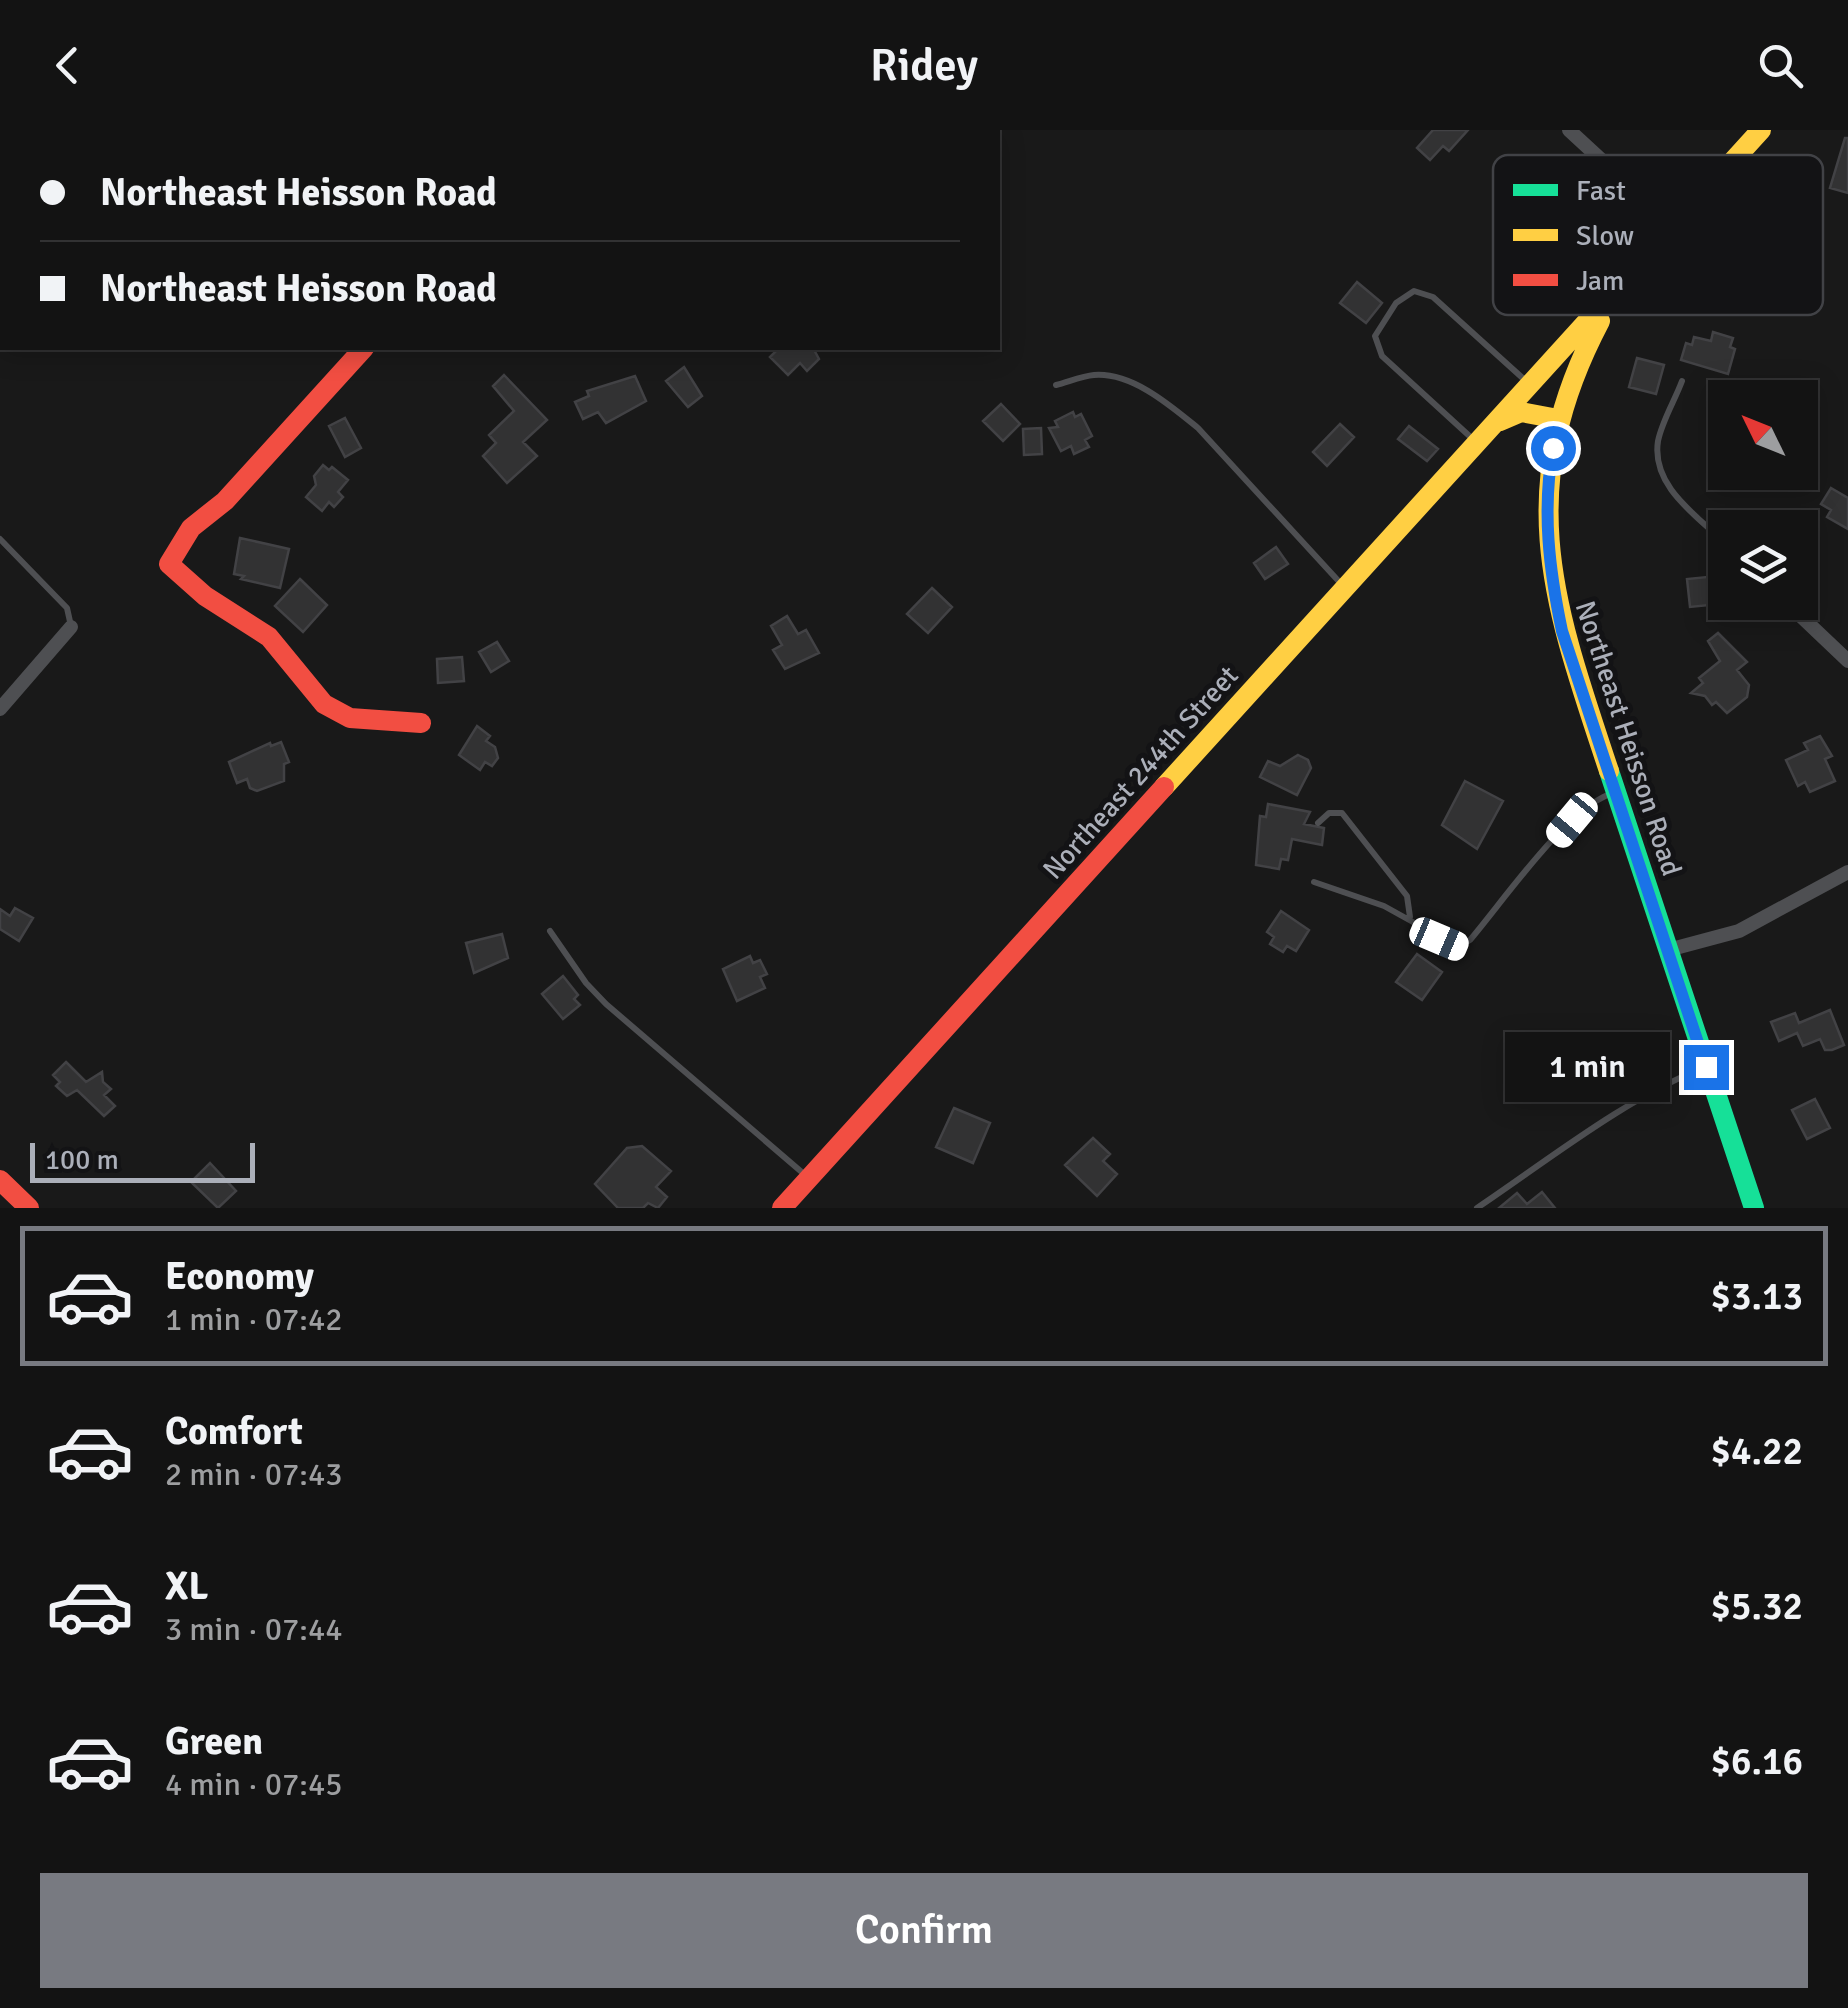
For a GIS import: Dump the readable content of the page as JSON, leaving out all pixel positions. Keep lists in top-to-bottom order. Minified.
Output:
{"streets":{"street":["Northeast Heisson Road","Northeast 244th Street"]},"legend":["Fast","Slow","Jam"],"scale_bar":"100 m","north":"top left","page":{"header":"Ridey","banner":["Northeast Heisson Road","Northeast Heisson Road"],"bubble":"1 min","scale":"100 m","list":[{"name":"Economy","note":"1 min · 07:42","value":"$3.13"},{"name":"Comfort","note":"2 min · 07:43","value":"$4.22"},{"name":"XL","note":"3 min · 07:44","value":"$5.32"},{"name":"Green","note":"4 min · 07:45","value":"$6.16"}],"buttons":"Confirm"}}
